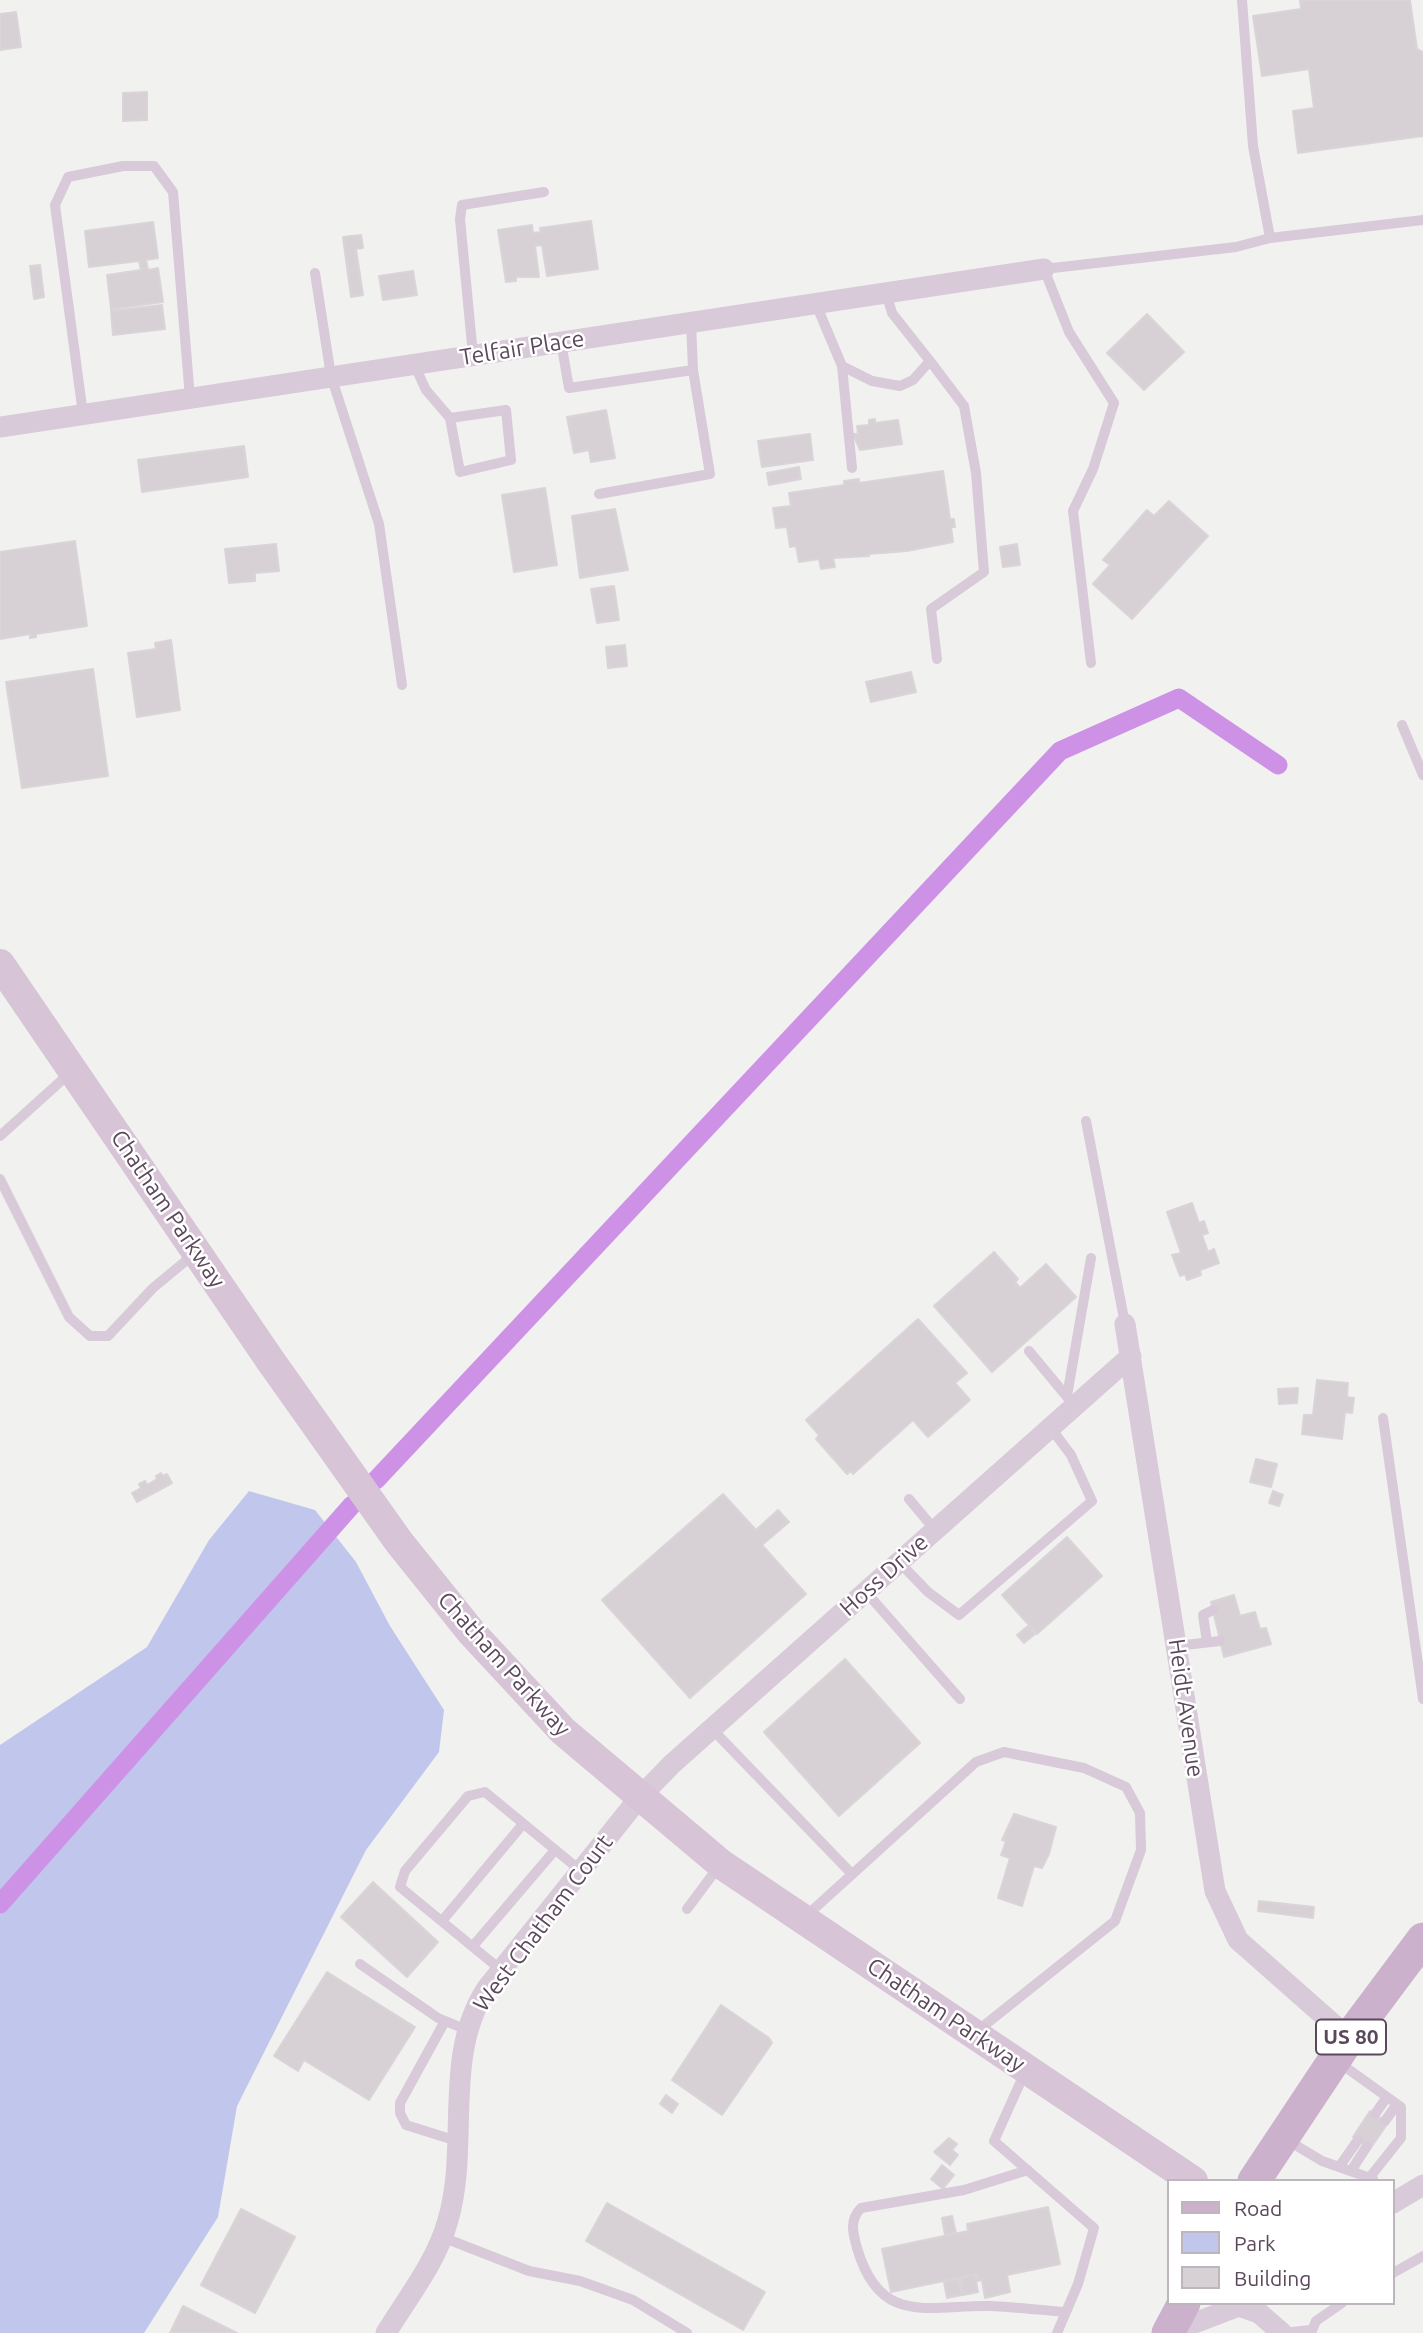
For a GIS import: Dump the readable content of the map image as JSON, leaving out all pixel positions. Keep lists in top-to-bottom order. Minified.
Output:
{"streets":{"main road":["Chatham Parkway","US 80"],"street":["Telfair Place","Hoss Drive","Heidt Avenue","West Chatham Court"]},"crossings":[["Chatham Parkway","Hoss Drive"],["Chatham Parkway","West Chatham Court"],["Hoss Drive","Heidt Avenue"],["Hoss Drive","West Chatham Court"],["Heidt Avenue","US 80"]],"legend":["Road","Park","Building"]}
